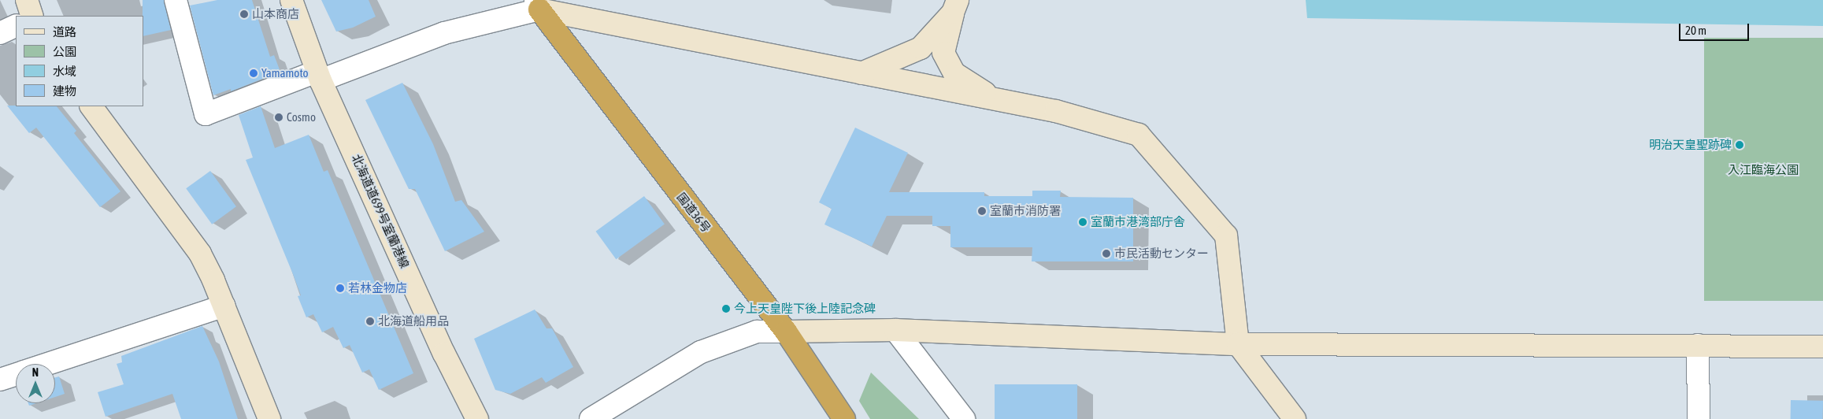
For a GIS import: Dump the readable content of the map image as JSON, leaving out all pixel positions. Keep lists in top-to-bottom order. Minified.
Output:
{"streets":{"highway":["国道36号"],"street":["北海道道699号室蘭港線"]},"parks":["入江臨海公園"],"places":["山本商店","Yamamoto","Cosmo","明治天皇聖跡碑","室蘭市消防署","室蘭市港湾部庁舎","市民活動センター","若林金物店","今上天皇陛下後上陸記念碑","北海道船用品"],"legend":["道路","公園","水域","建物"],"scale_bar":"20 m","north":"top"}
